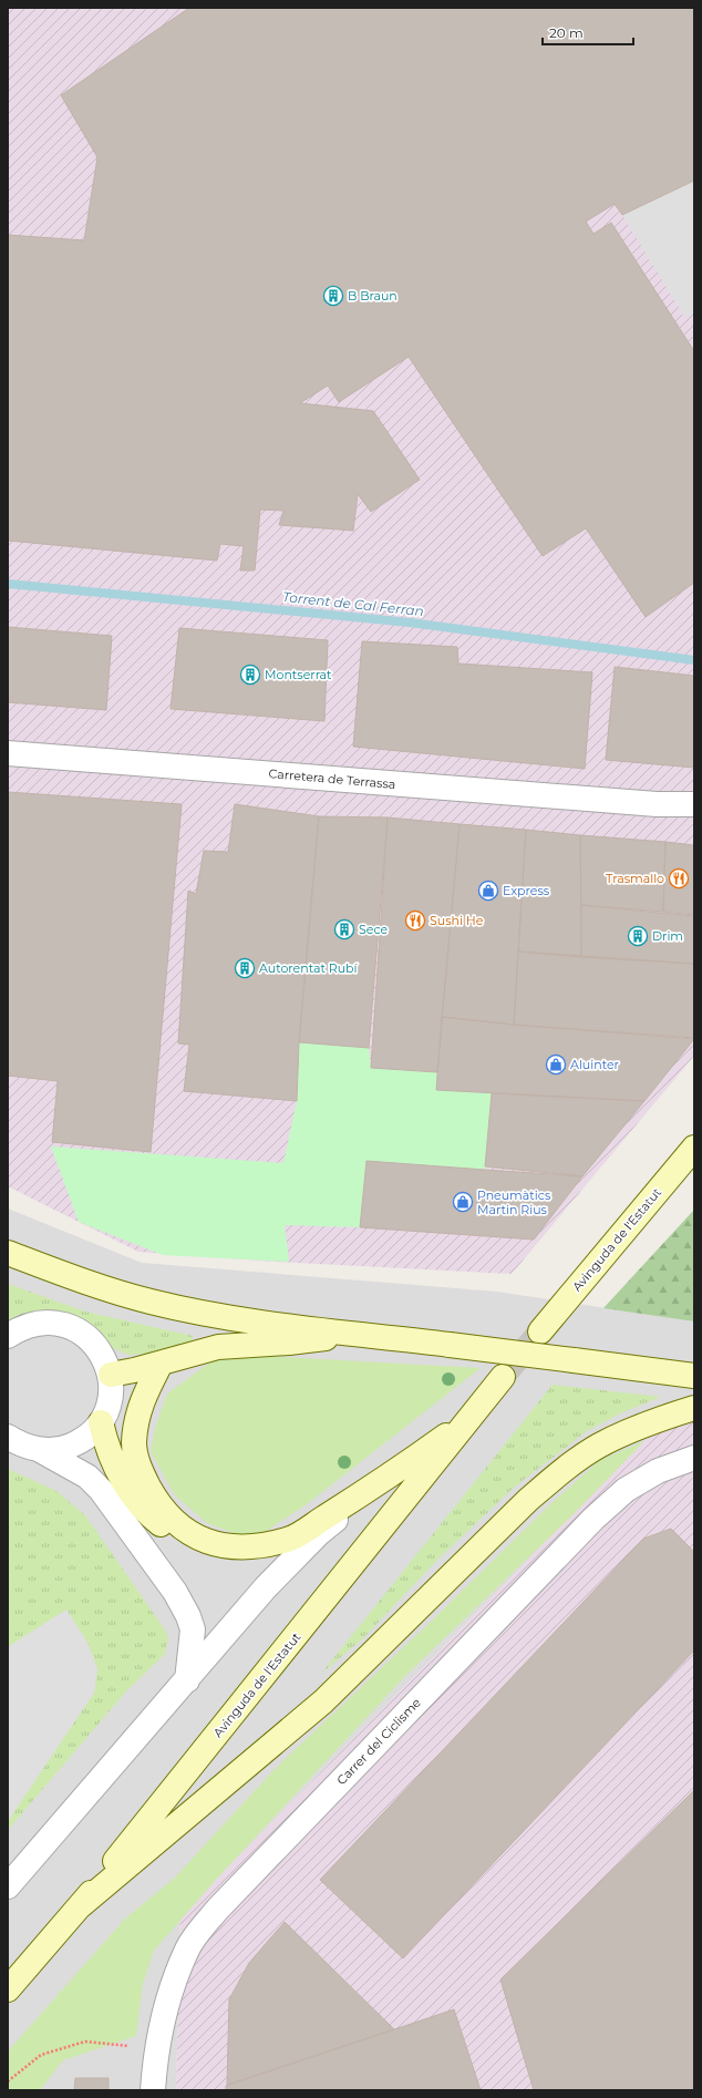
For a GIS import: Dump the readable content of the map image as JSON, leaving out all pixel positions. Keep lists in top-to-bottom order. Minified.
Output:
{"streets":{"main road":["Avinguda de l'Estatut"],"street":["Carretera de Terrassa","Carrer del Ciclisme"]},"water":["Torrent de Cal Ferran"],"places":{"building":["B Braun","Montserrat","Sece","Drim","Autorentat Rubí"],"restaurant":["Trasmallo","Sushi He"],"shop":["Express","Aluinter","Pneumàtics Martin Rius"]},"scale_bar":"20 m"}
